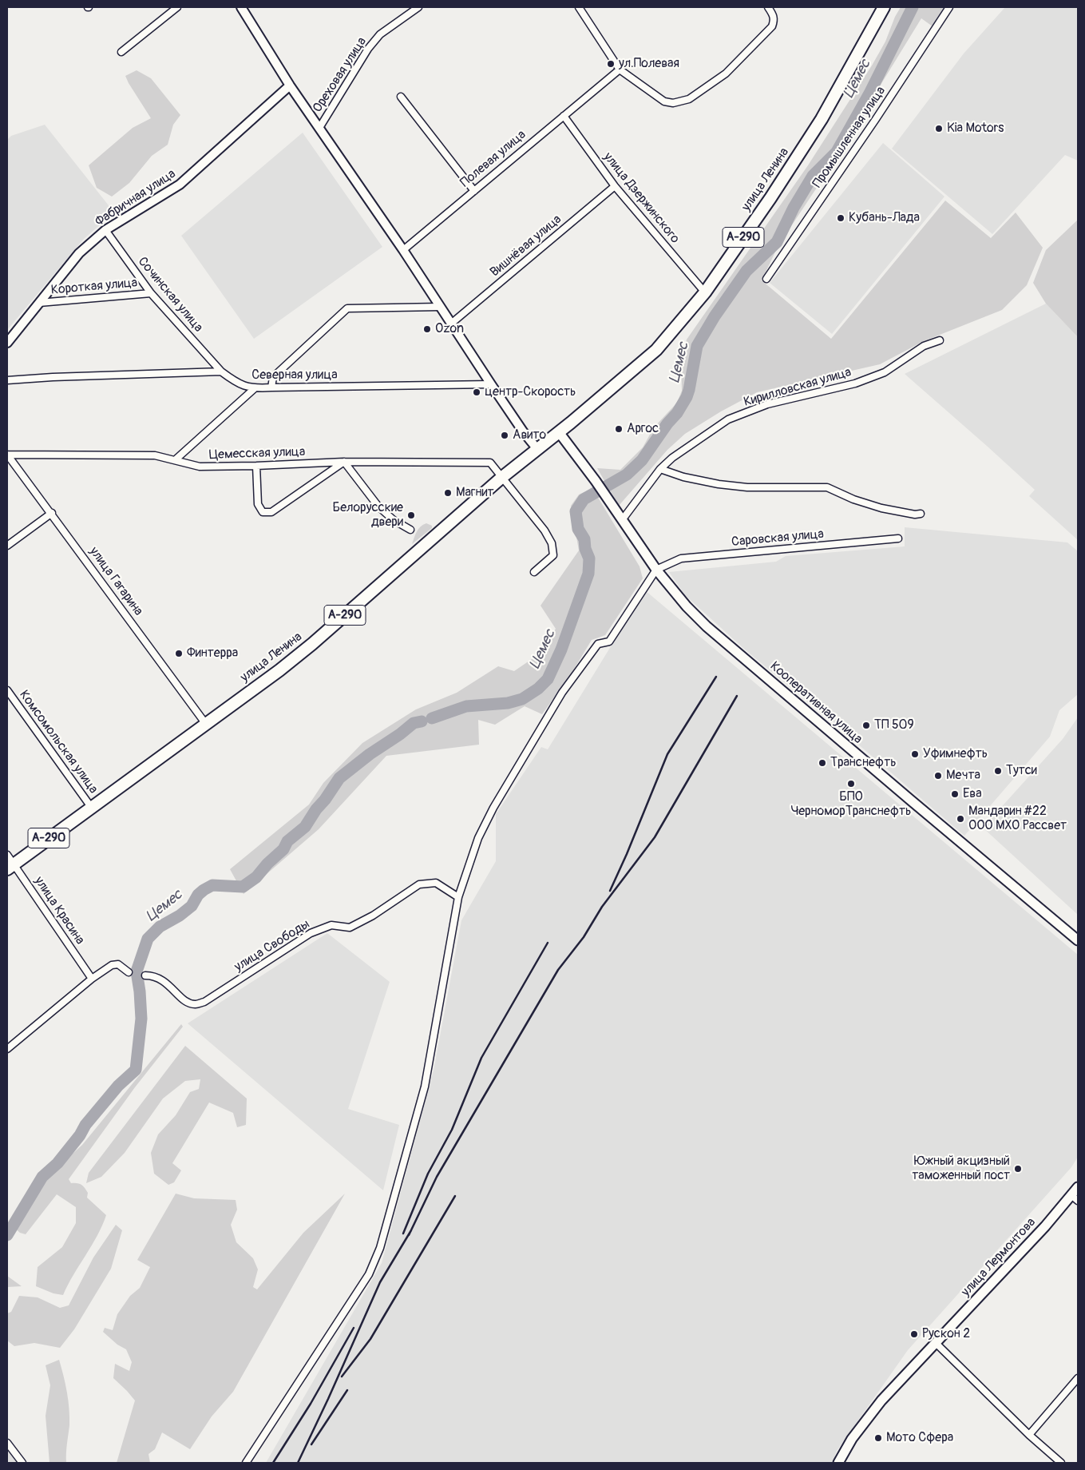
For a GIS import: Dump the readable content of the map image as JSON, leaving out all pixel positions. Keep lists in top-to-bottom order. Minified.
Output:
{"streets":{"highway":["улица Ленина","А-290"],"main road":["Фабричная улица","Кооперативная улица","улица Лермонтова"],"street":["Ореховая улица","Промышленная улица","Полевая улица","улица Дзержинского","Вишнёвая улица","Короткая улица","Сочинская улица","Северная улица","Кирилловская улица","Цемесская улица","Саровская улица","улица Гагарина","Комсомольская улица","улица Красина","улица Свободы"]},"crossings":[["Полевая улица","улица Дзержинского"],["улица Ленина","улица Дзержинского"],["улица Ленина","Цемесская улица"],["улица Ленина","улица Гагарина"],["улица Ленина","Кооперативная улица"],["улица Ленина","Комсомольская улица"],["улица Ленина","улица Красина"],["Фабричная улица","Короткая улица"],["Фабричная улица","Сочинская улица"],["улица Дзержинского","Вишнёвая улица"],["Короткая улица","Сочинская улица"],["Сочинская улица","Северная улица"],["Кирилловская улица","Кооперативная улица"],["Цемесская улица","улица Гагарина"],["Саровская улица","Кооперативная улица"]],"water":["Цемес"],"places":["ул.Полевая","Kia Motors","Кубань-Лада","Ozon","центр-Скорость","Аргос","Авито","Магнит","Белорусские двери","Финтерра","ТП 509","Уфимнефть","Транснефть","Тутси","Мечта","БПО ЧерноморТранснефть","Ева","Мандарин #22 ООО МХО Рассвет","Южный акцизный таможенный пост","Рускон 2","Мото Сфера"]}
